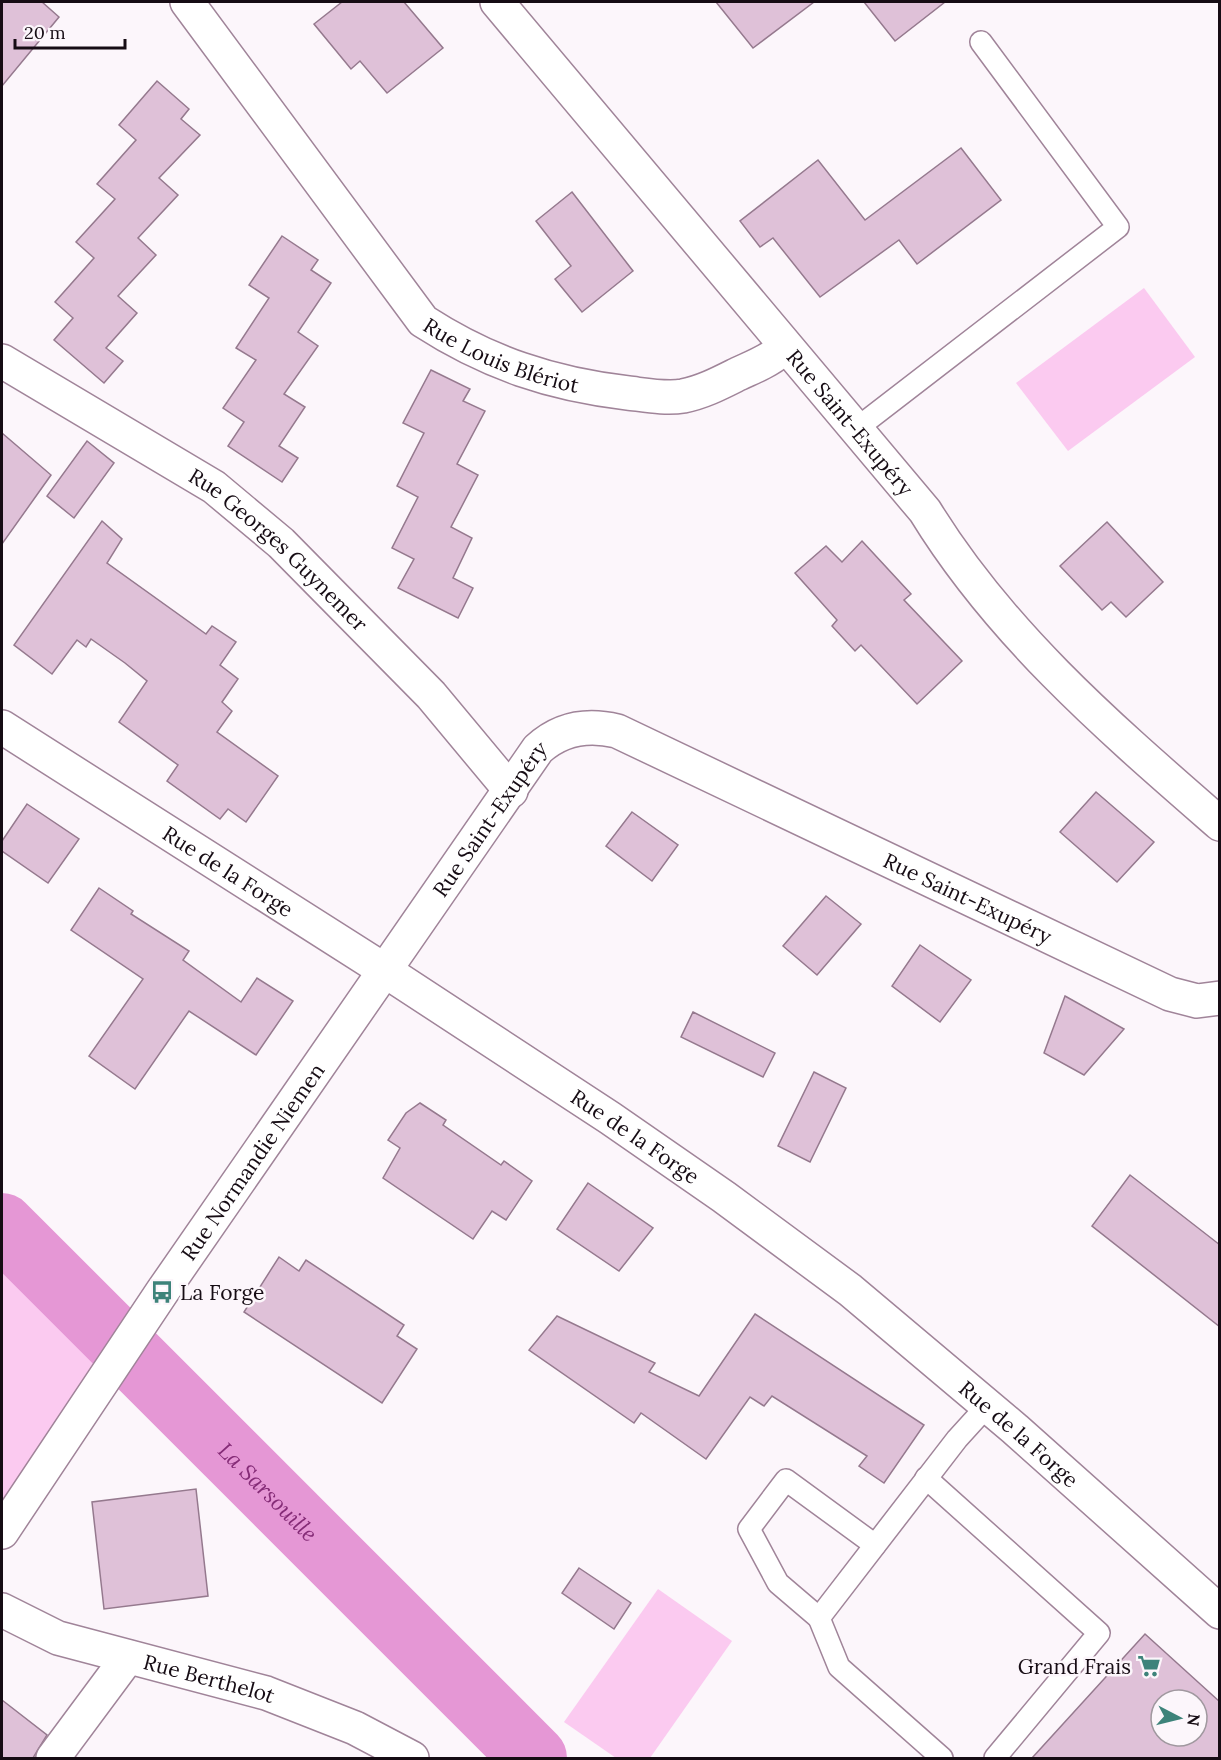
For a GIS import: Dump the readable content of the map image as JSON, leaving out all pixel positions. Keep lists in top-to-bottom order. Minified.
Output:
{"streets":{"street":["Rue Louis Blériot","Rue Saint-Exupéry","Rue Georges Guynemer","Rue de la Forge","Rue Normandie Niemen","Rue Berthelot"]},"crossings":[["Rue Louis Blériot","Rue Saint-Exupéry"],["Rue Saint-Exupéry","Rue Georges Guynemer"],["Rue Saint-Exupéry","Rue de la Forge"],["Rue Saint-Exupéry","Rue Normandie Niemen"],["Rue de la Forge","Rue Normandie Niemen"]],"water":["La Sarsouille"],"places":{"bus stop":["La Forge"],"supermarket":["Grand Frais"]},"scale_bar":"20 m","north":"right"}
